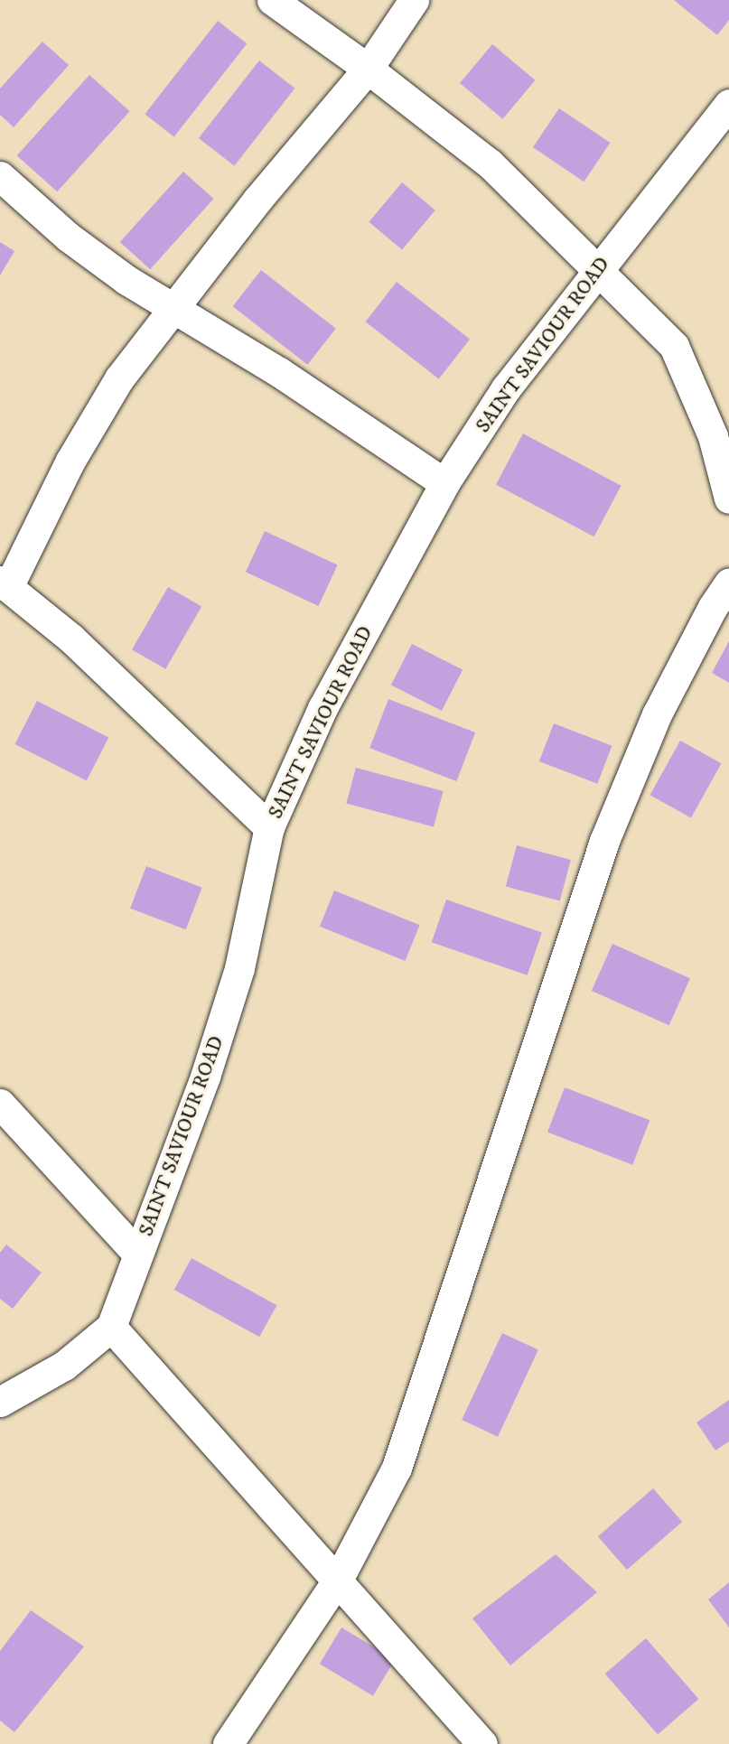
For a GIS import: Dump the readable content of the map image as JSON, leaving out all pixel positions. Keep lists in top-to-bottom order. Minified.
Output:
{"streets":{"street":["SAINT SAVIOUR ROAD"]}}
